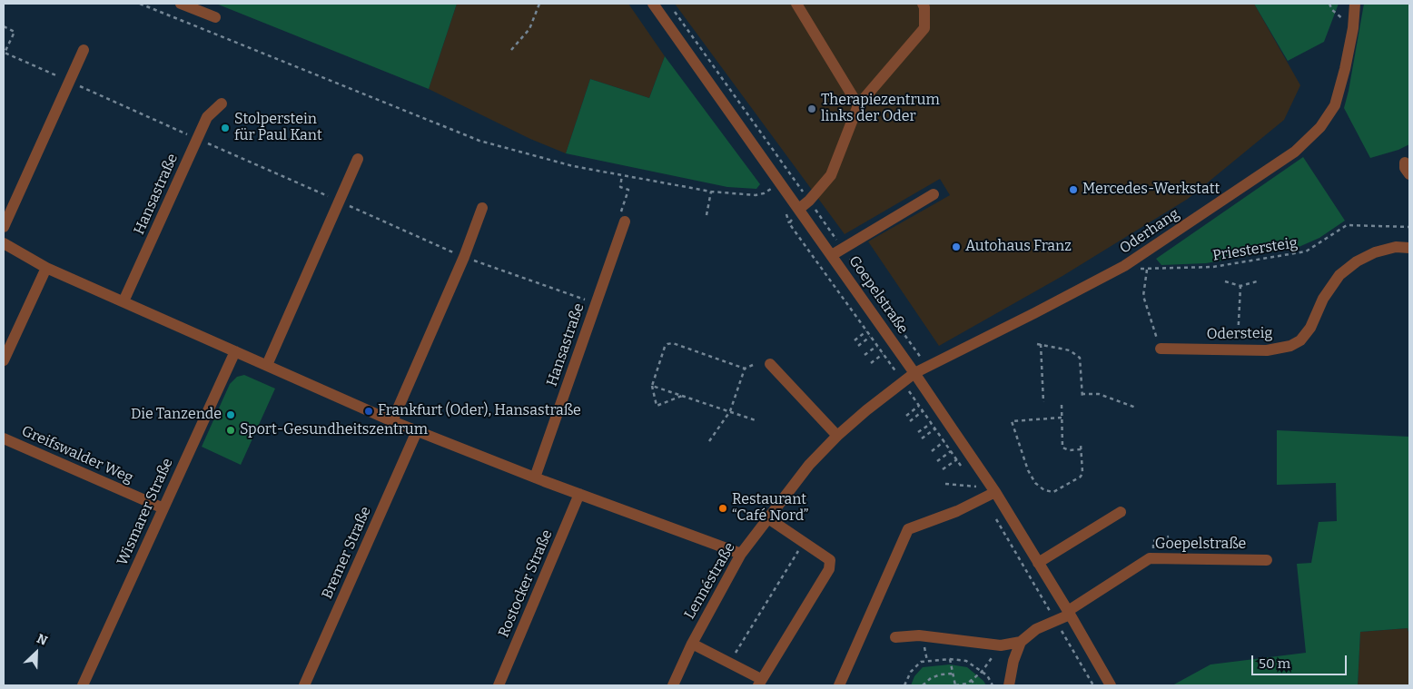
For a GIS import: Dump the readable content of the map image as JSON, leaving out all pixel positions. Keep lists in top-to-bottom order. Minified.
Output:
{"streets":{"street":["Hansastraße","Oderhang","Goepelstraße","Odersteig","Greifswalder Weg","Wismarer Straße","Bremer Straße","Lennéstraße","Rostocker Straße"],"path":["Priestersteig"]},"crossings":[["Oderhang","Priestersteig"],["Oderhang","Goepelstraße"],["Oderhang","Lennéstraße"],["Goepelstraße","Lennéstraße"],["Greifswalder Weg","Wismarer Straße"]],"places":["Therapiezentrum links der Oder","Stolperstein für Paul Kant","Mercedes-Werkstatt","Autohaus Franz","Frankfurt (Oder), Hansastraße","Die Tanzende","Sport-Gesundheitszentrum","Restaurant “Café Nord”"],"scale_bar":"50 m","north":"top right"}
